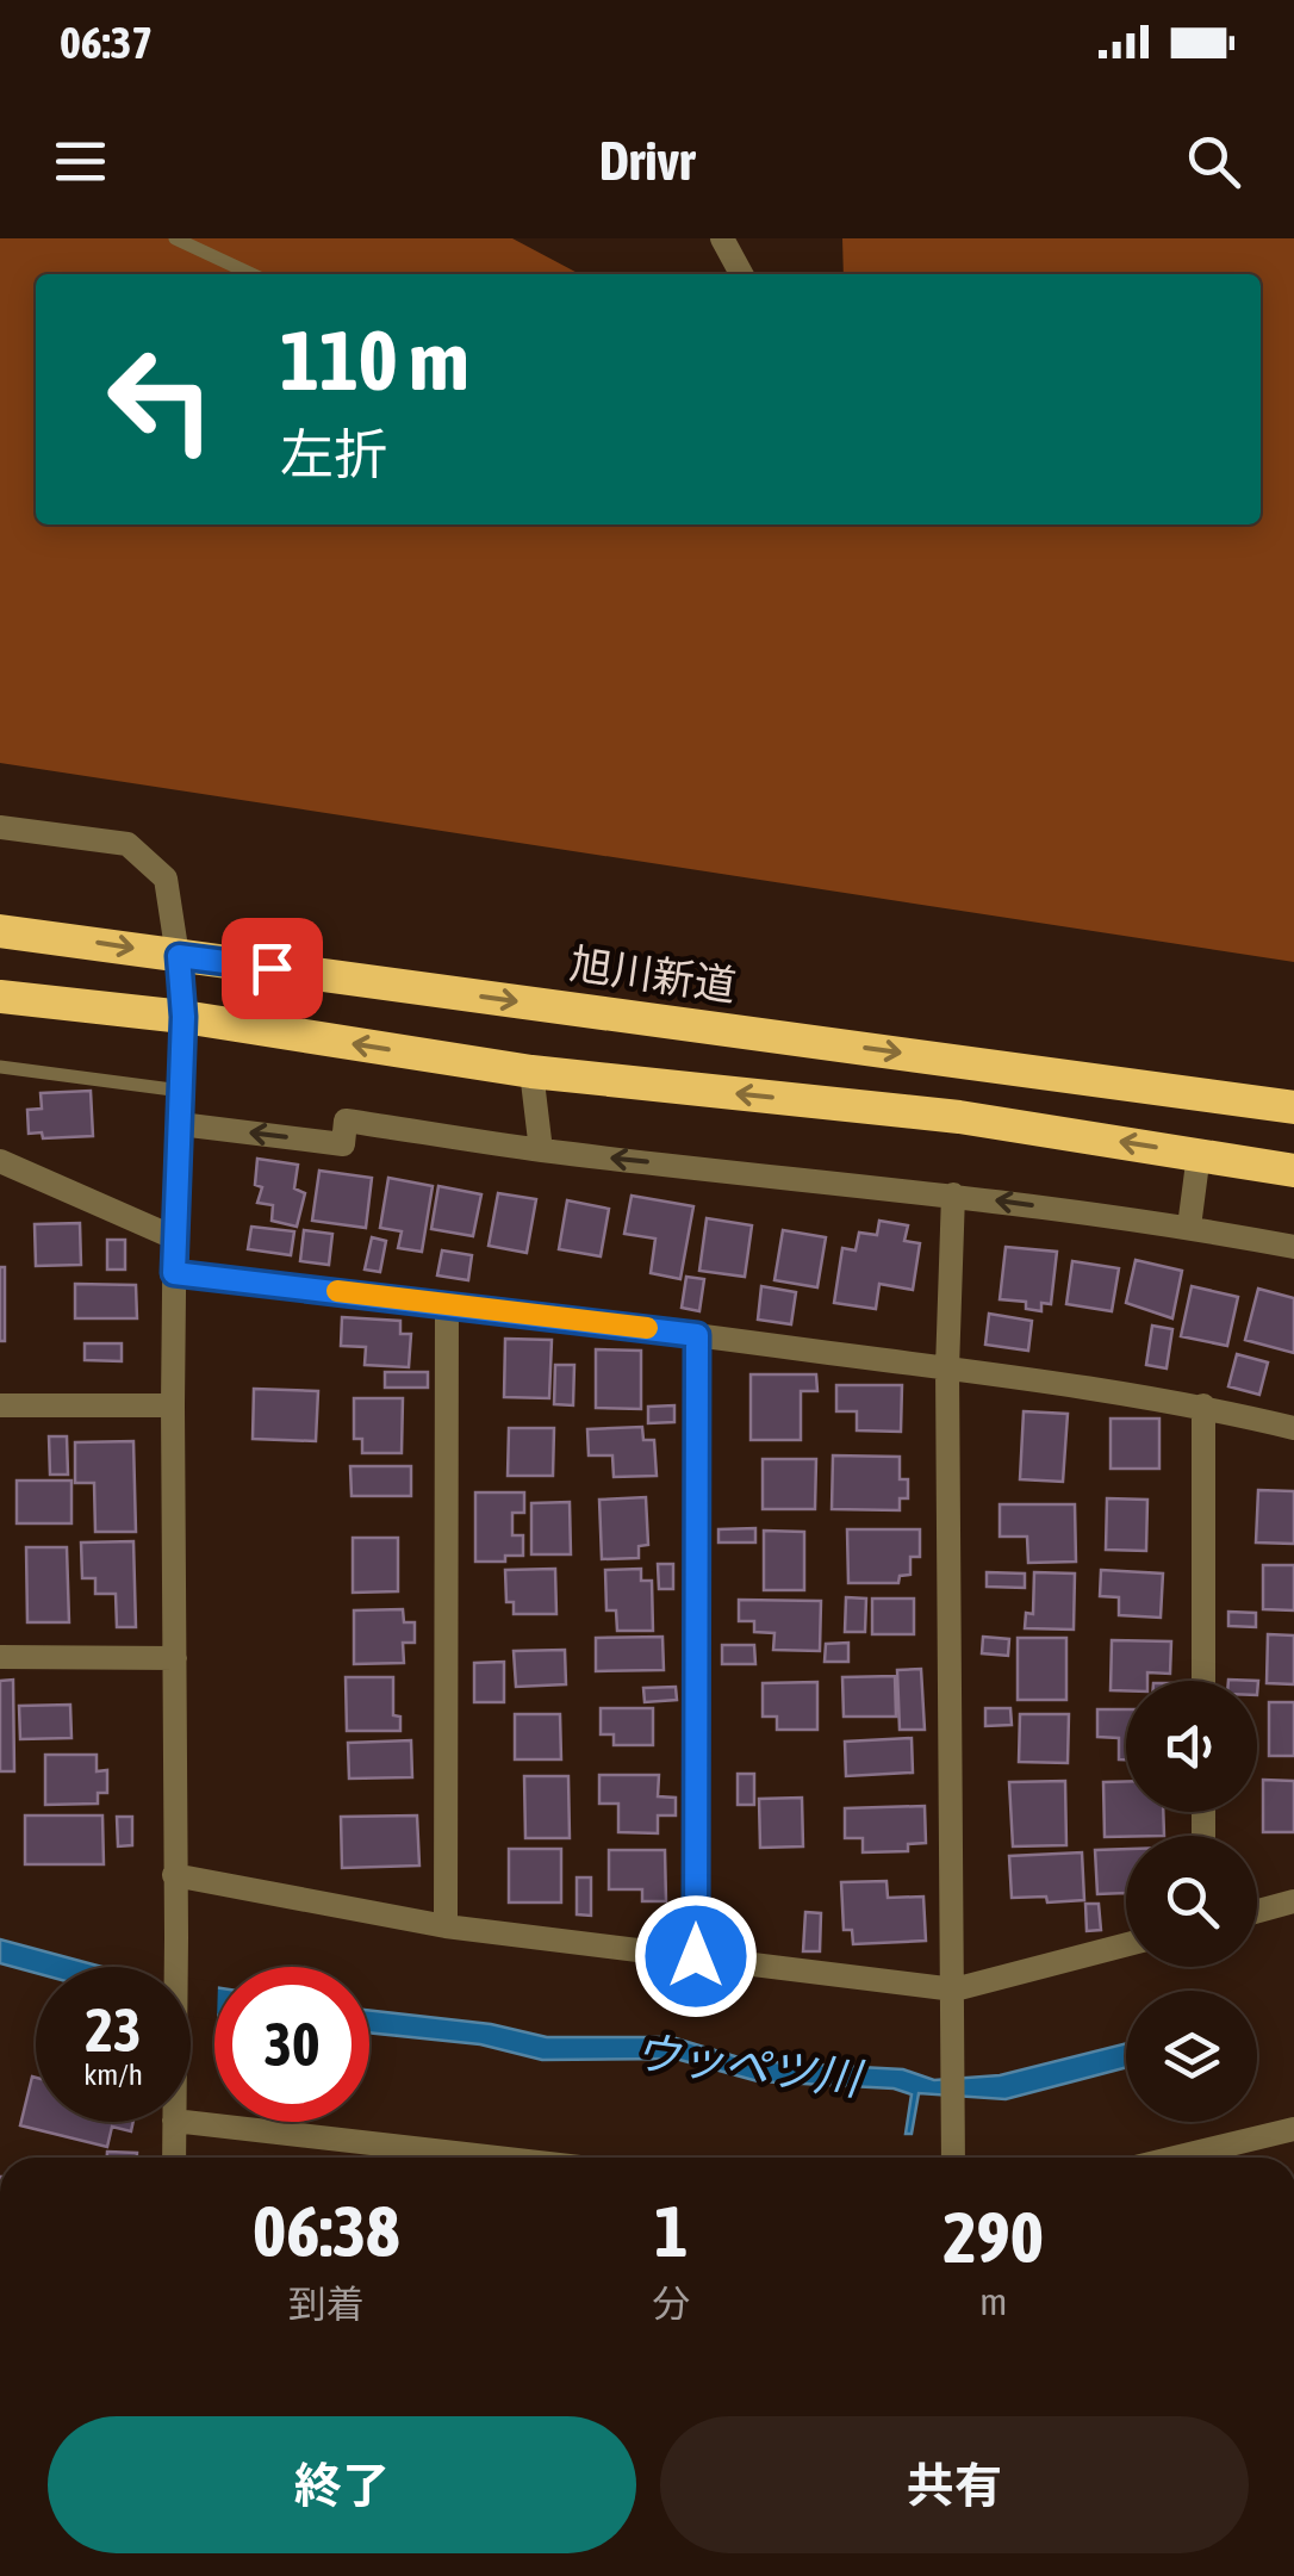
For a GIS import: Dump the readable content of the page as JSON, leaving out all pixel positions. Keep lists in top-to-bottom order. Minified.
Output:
{"streets":{"highway":["旭川新道"]},"water":["ウッペツ川"],"page":{"status":"06:37","header":"Drivr","turn":["110 m","左折"],"speed":"23 km/h","limit":"30","eta":["06:38","到着","1","分","290","m"],"buttons":["終了","共有"]}}
